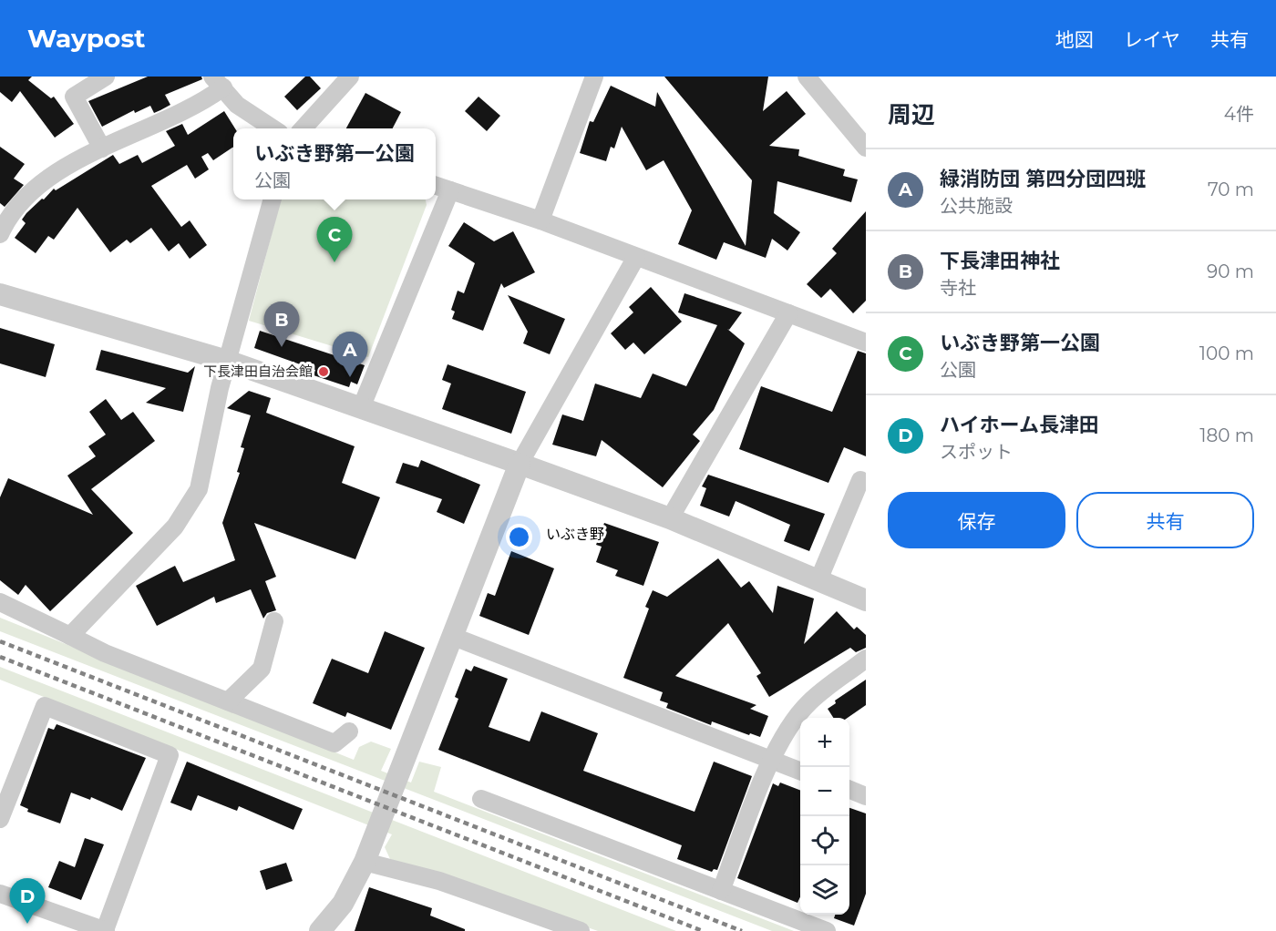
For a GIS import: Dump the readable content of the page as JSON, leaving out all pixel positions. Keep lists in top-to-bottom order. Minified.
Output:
{"districts":["いぶき野"],"places":["下長津田自治会館"],"page":{"header":"Waypost","nav":["地図","レイヤ","共有"],"heading":["周辺","4件"],"popup":["いぶき野第一公園","公園"],"list":[{"mark":"A","name":"緑消防団 第四分団四班","note":"公共施設","value":"70 m"},{"mark":"B","name":"下長津田神社","note":"寺社","value":"90 m"},{"mark":"C","name":"いぶき野第一公園","note":"公園","value":"100 m"},{"mark":"D","name":"ハイホーム長津田","note":"スポット","value":"180 m"}],"pins":["C","B","A","D"],"buttons":["保存","共有"],"map_buttons":["+","−"]}}
